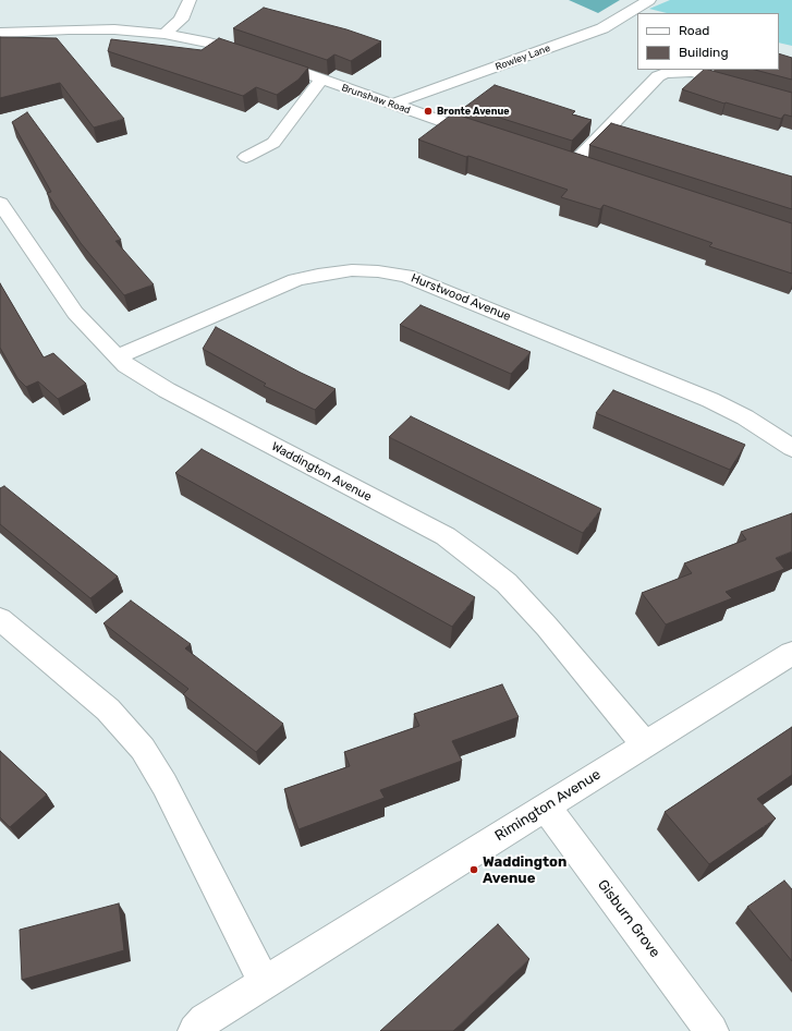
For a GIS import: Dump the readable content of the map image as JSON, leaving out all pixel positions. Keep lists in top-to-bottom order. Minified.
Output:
{"streets":{"street":["Rowley Lane","Brunshaw Road","Hurstwood Avenue","Waddington Avenue","Rimington Avenue","Gisburn Grove"]},"crossings":[["Rowley Lane","Brunshaw Road"],["Hurstwood Avenue","Waddington Avenue"],["Waddington Avenue","Rimington Avenue"],["Rimington Avenue","Gisburn Grove"]],"places":["Bronte Avenue","Waddington Avenue"],"legend":["Road","Building"]}
